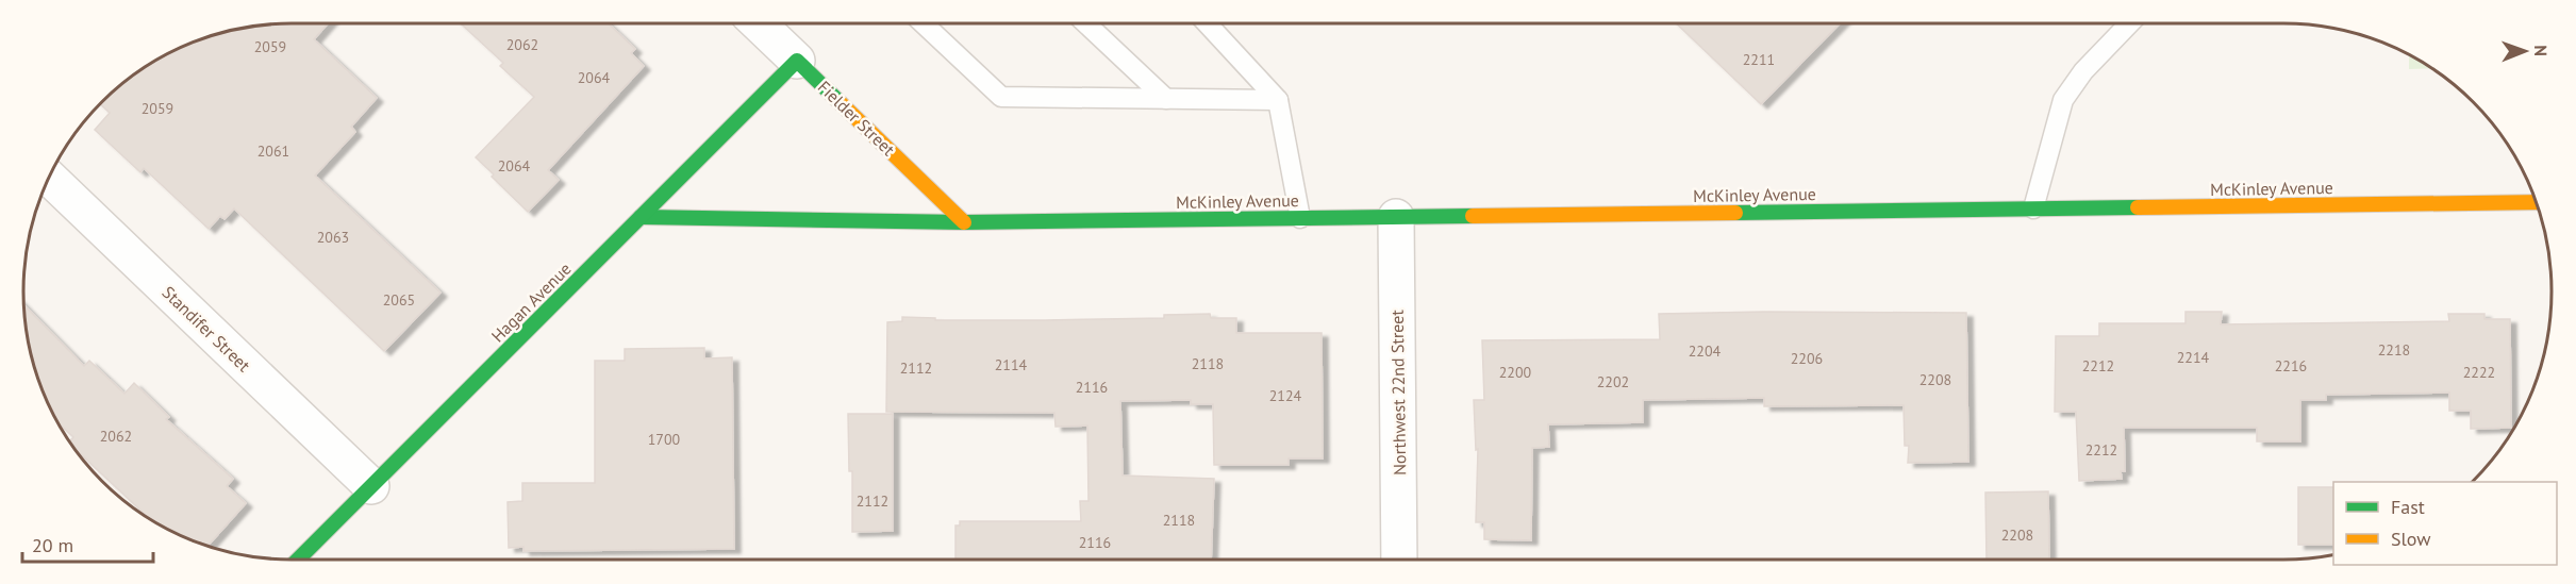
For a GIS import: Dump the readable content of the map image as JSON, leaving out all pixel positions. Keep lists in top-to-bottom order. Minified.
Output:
{"streets":{"street":["Fielder Street","McKinley Avenue","Hagan Avenue","Standifer Street","Northwest 22nd Street"]},"crossings":[["Fielder Street","McKinley Avenue"],["Fielder Street","Hagan Avenue"],["McKinley Avenue","Hagan Avenue"],["McKinley Avenue","Northwest 22nd Street"],["Hagan Avenue","Standifer Street"]],"house_numbers":["2062","2059","2211","2064","2059","2061","2064","2063","2065","2218","2204","2214","2206","2118","2114","2212","2216","2112","2200","2222","2208","2202","2116","2124","2062","1700","2212","2112","2118","2208","2116"],"legend":["Fast","Slow"],"scale_bar":"20 m","north":"right"}
